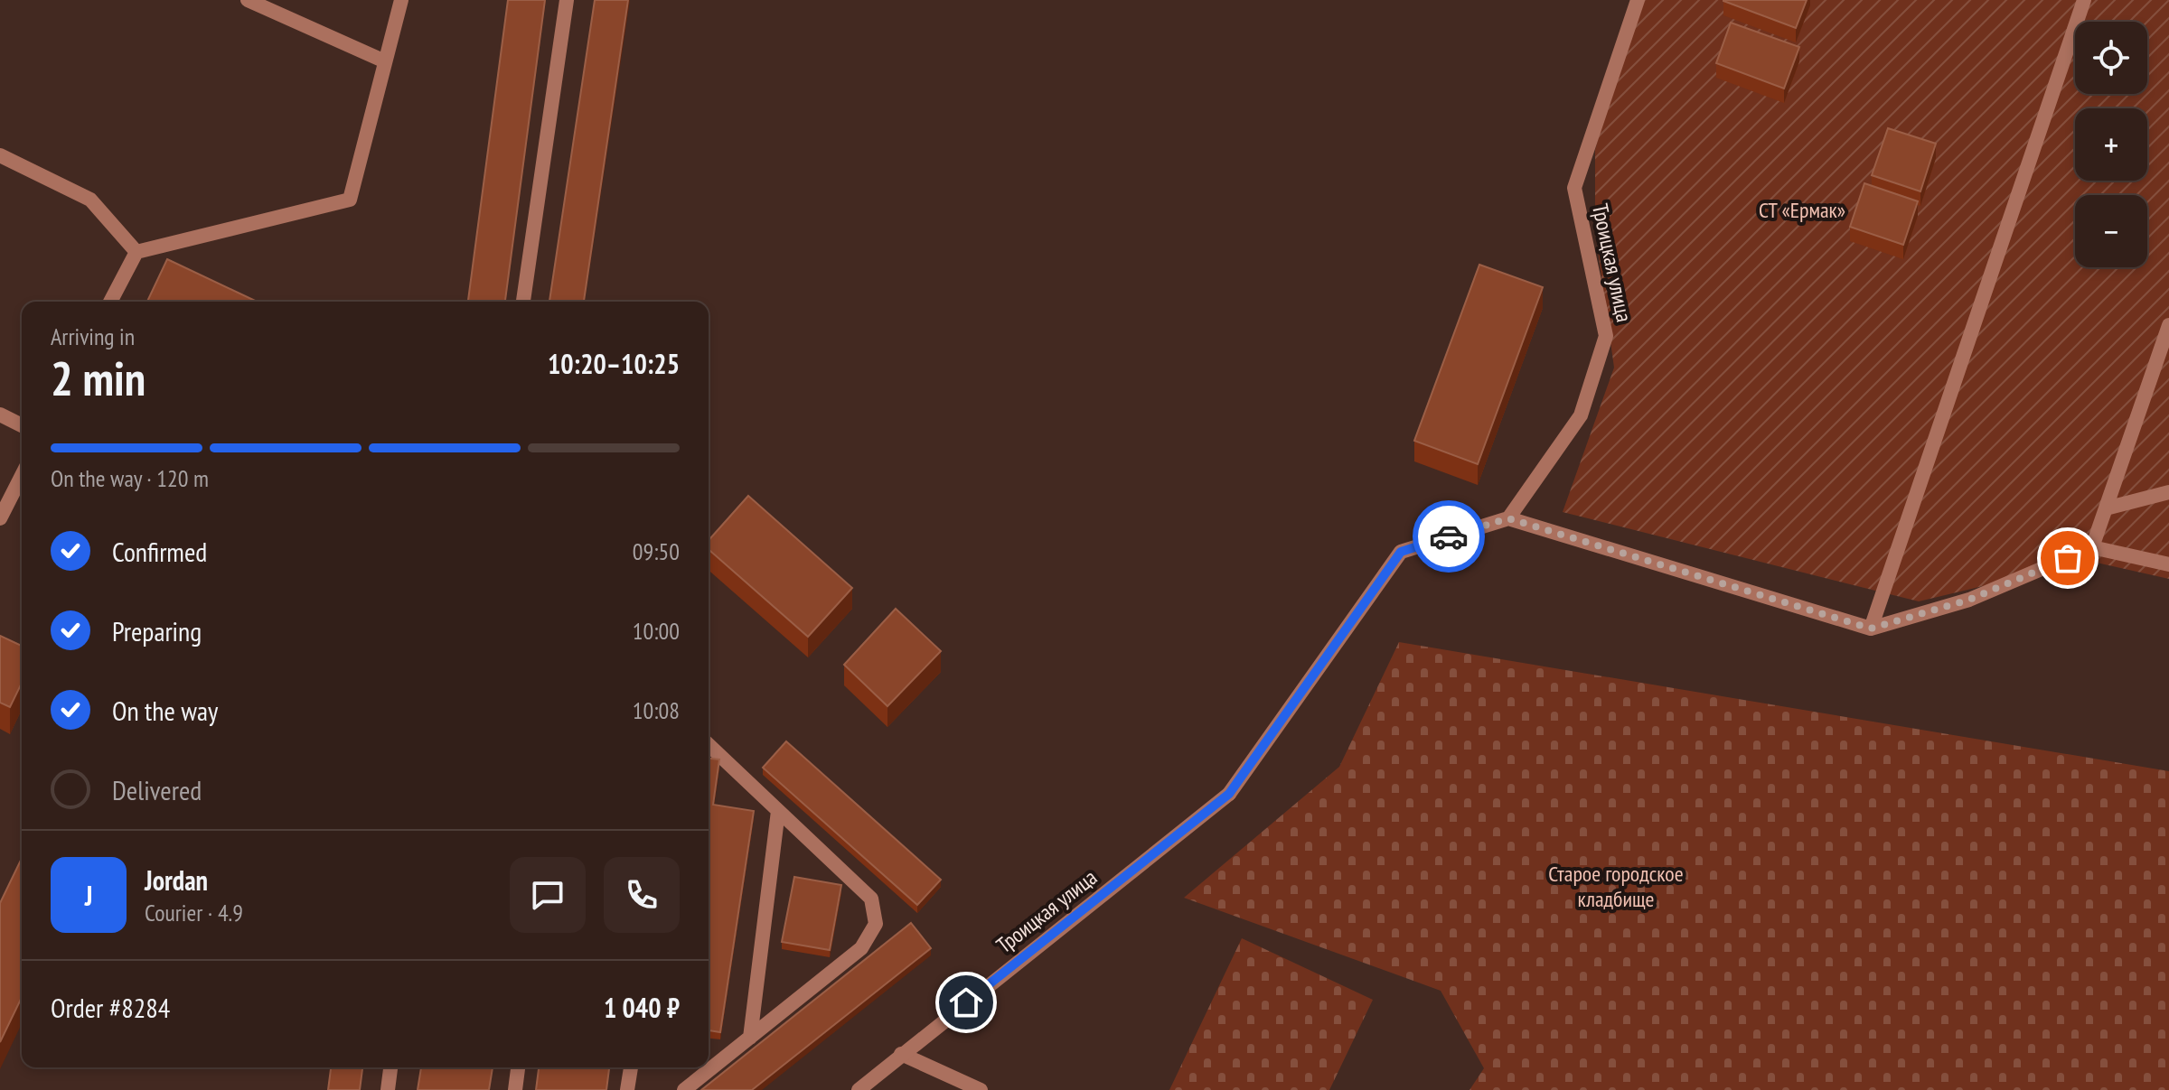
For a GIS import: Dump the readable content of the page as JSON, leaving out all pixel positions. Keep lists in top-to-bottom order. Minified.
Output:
{"streets":{"street":["Троицкая улица"]},"parks":["СТ «Ермак»","Старое городское кладбище"],"page":{"map_buttons":["+","−"],"heading":["2 min","Arriving in","10:20–10:25"],"panel":["Jordan","Courier · 4.9","Order #8284","1 040 ₽"],"bar":"On the way · 120 m","list":[["Confirmed","09:50"],["Preparing","10:00"],["On the way","10:08"],"Delivered"],"round":"J"}}
